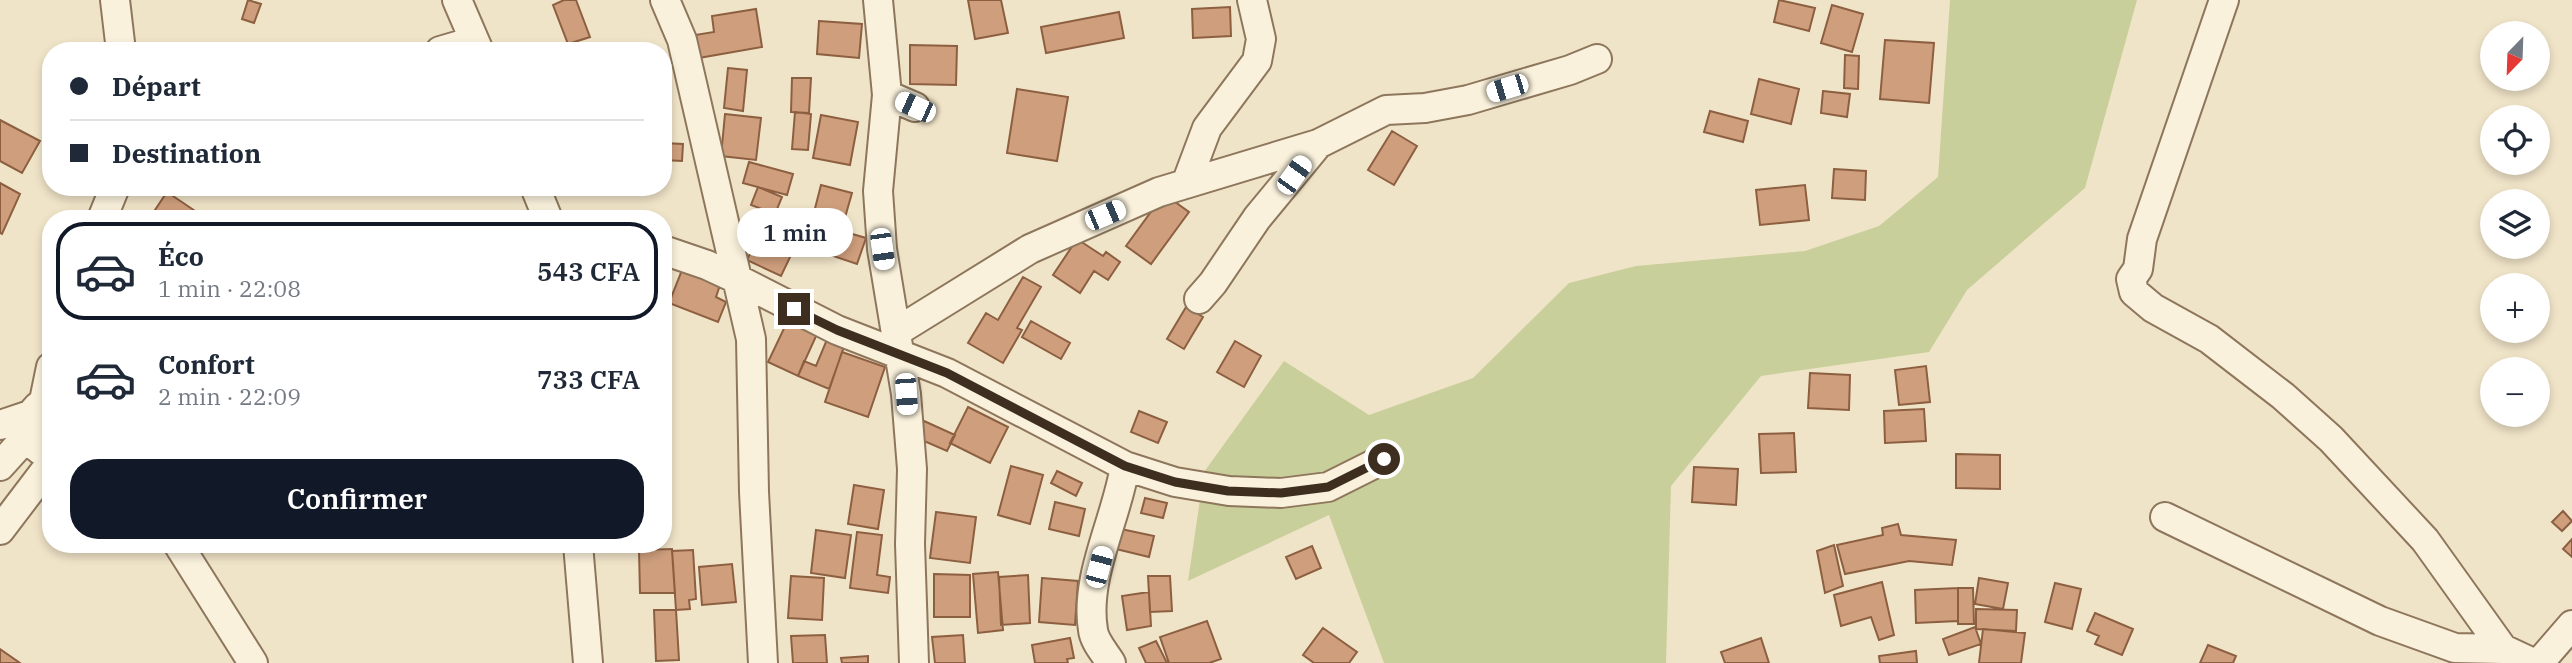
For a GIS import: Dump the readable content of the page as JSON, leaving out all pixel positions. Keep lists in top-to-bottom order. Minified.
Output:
{"north":"bottom left","page":{"map_buttons":["+","−"],"banner":["Départ","Destination"],"bubble":"1 min","list":[{"name":"Éco","note":"1 min · 22:08","value":"543 CFA"},{"name":"Confort","note":"2 min · 22:09","value":"733 CFA"}],"buttons":"Confirmer"}}
